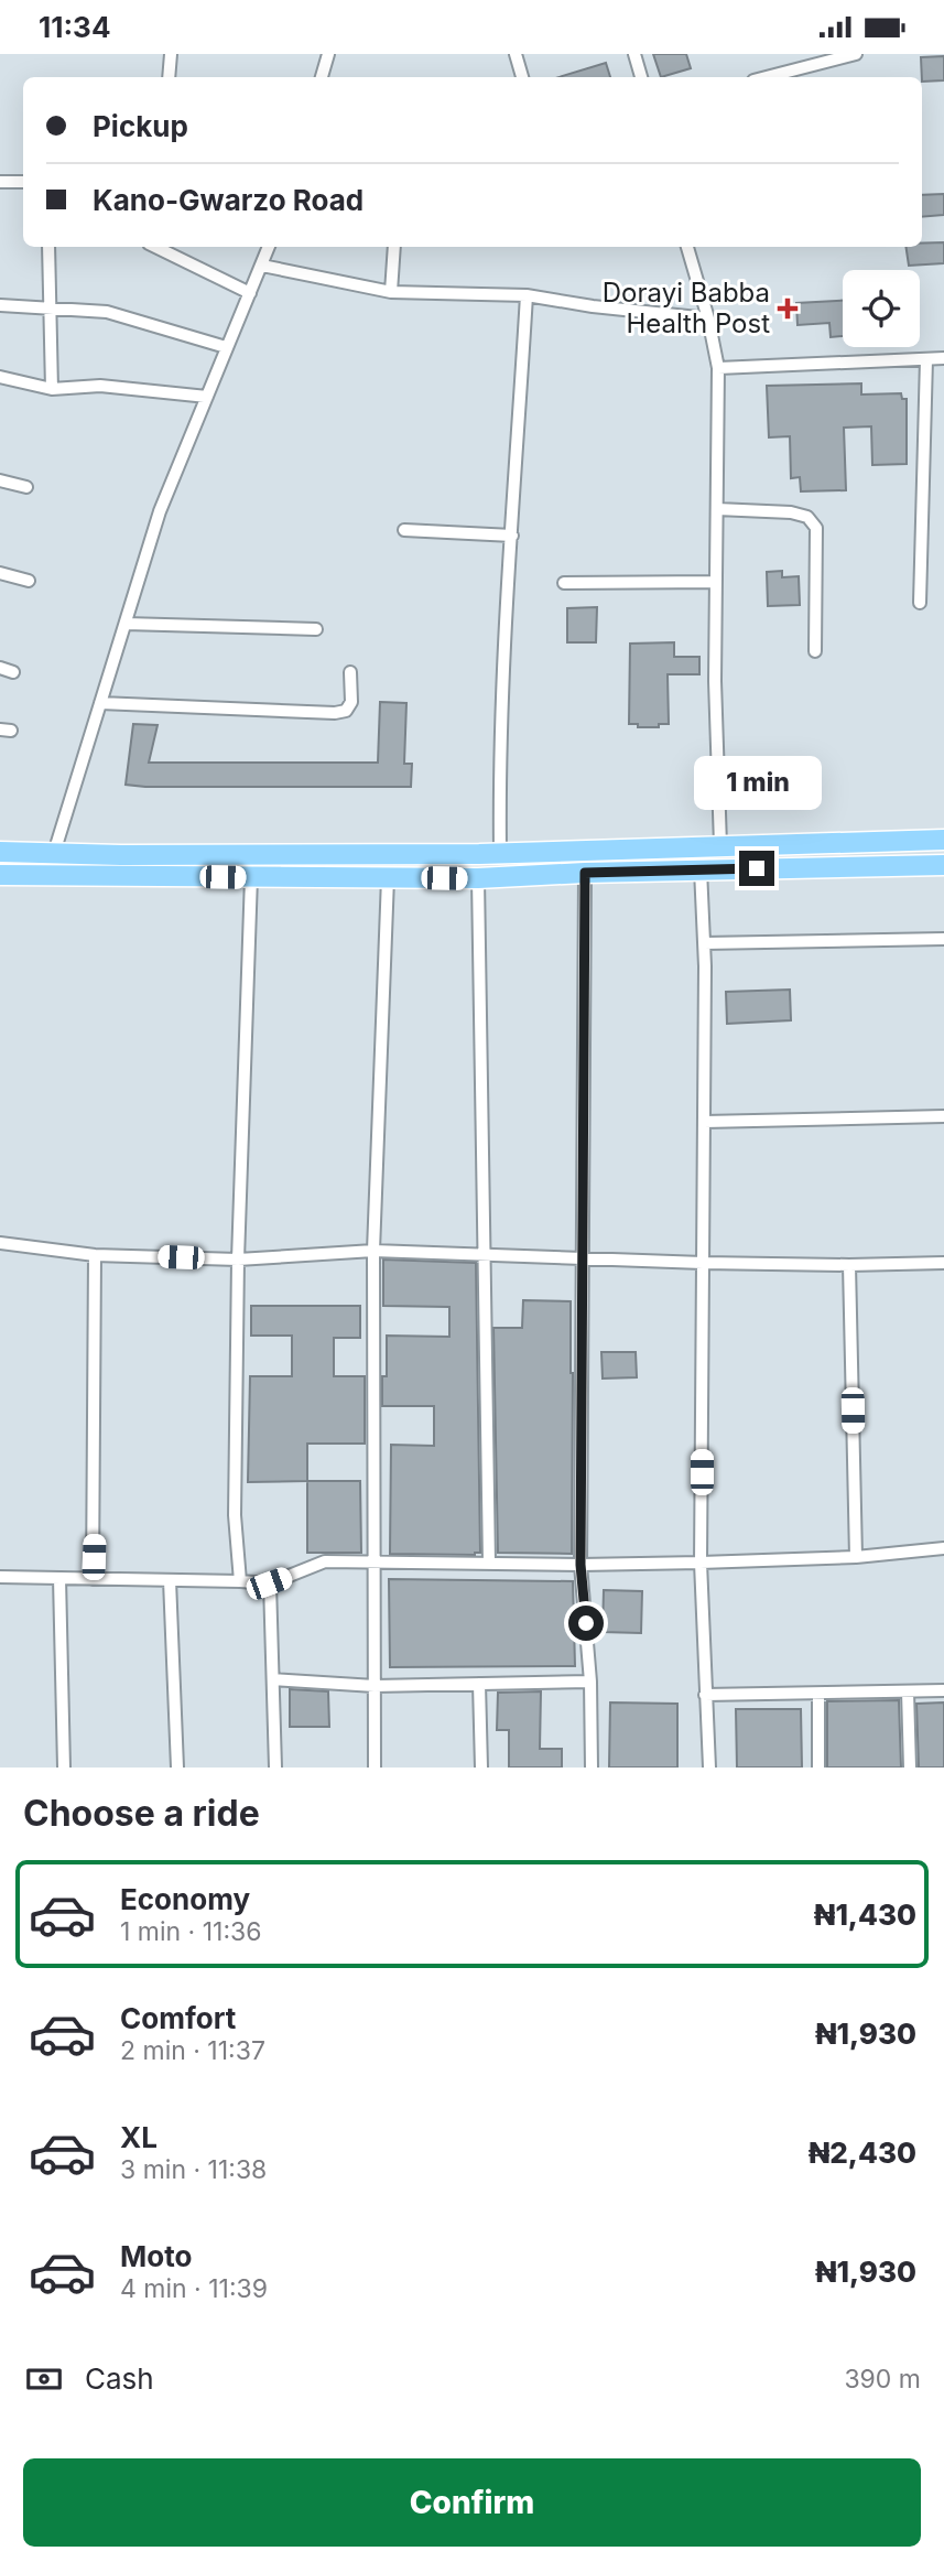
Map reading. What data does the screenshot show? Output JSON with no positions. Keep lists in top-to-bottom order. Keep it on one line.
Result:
{"places":{"health":["Dorayi Babba Health Post"]},"page":{"status":"11:34","banner":["Pickup","Kano-Gwarzo Road"],"bubble":"1 min","heading":"Choose a ride","list":[{"name":"Economy","note":"1 min · 11:36","value":"₦1,430"},{"name":"Comfort","note":"2 min · 11:37","value":"₦1,930"},{"name":"XL","note":"3 min · 11:38","value":"₦2,430"},{"name":"Moto","note":"4 min · 11:39","value":"₦1,930"}],"pay":["Cash","390 m"],"buttons":"Confirm"}}
